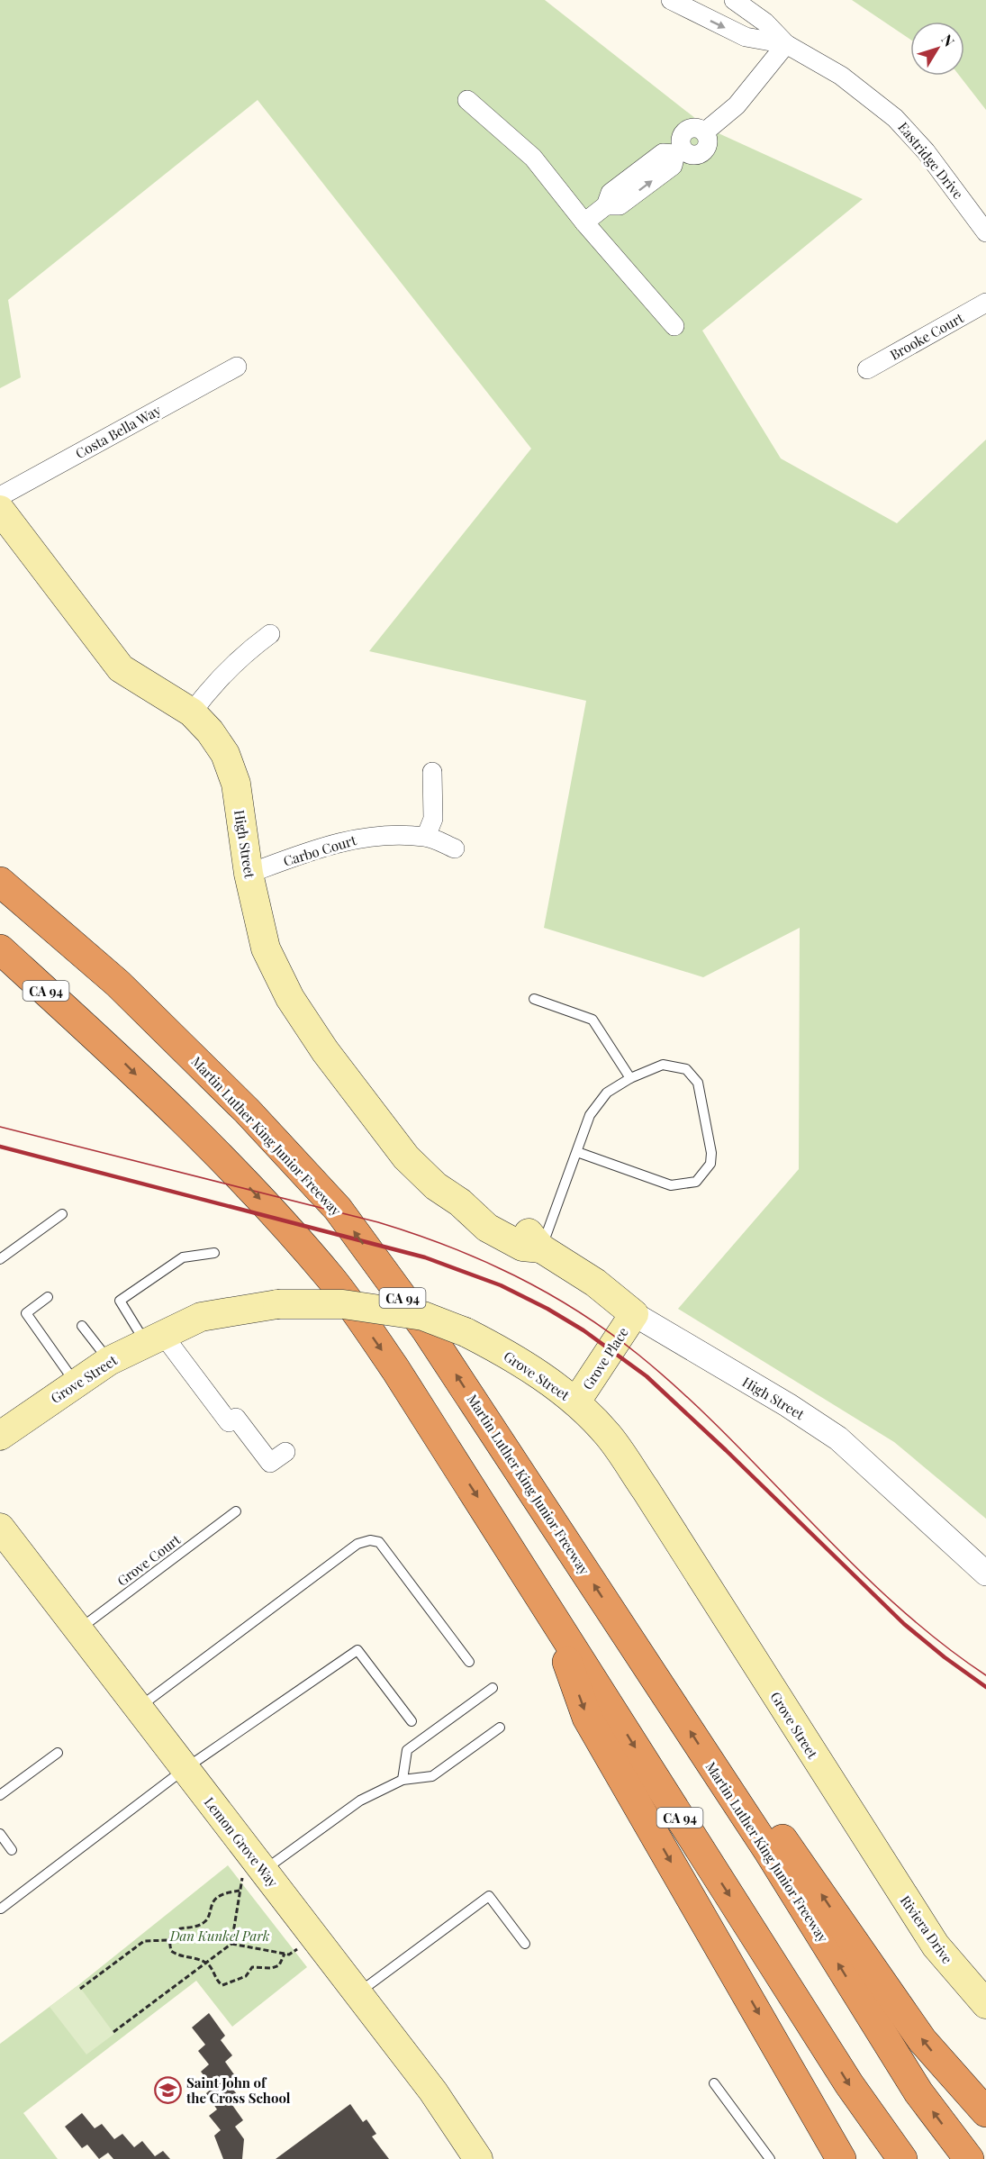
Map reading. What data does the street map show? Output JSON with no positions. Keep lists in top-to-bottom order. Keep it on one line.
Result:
{"streets":{"highway":["CA 94","Martin Luther King Junior Freeway"],"main road":["High Street","Grove Place","Grove Street","Lemon Grove Way","Riviera Drive"],"street":["Eastridge Drive","Brooke Court","Costa Bella Way","Carbo Court"],"lane":["Grove Court"]},"crossings":[["High Street","Carbo Court"],["High Street","Grove Place"],["Grove Place","Grove Street"],["Grove Street","Riviera Drive"],["Grove Court","Lemon Grove Way"]],"parks":["Dan Kunkel Park"],"places":{"school or university":["Saint John of the Cross School"]},"north":"top right"}
